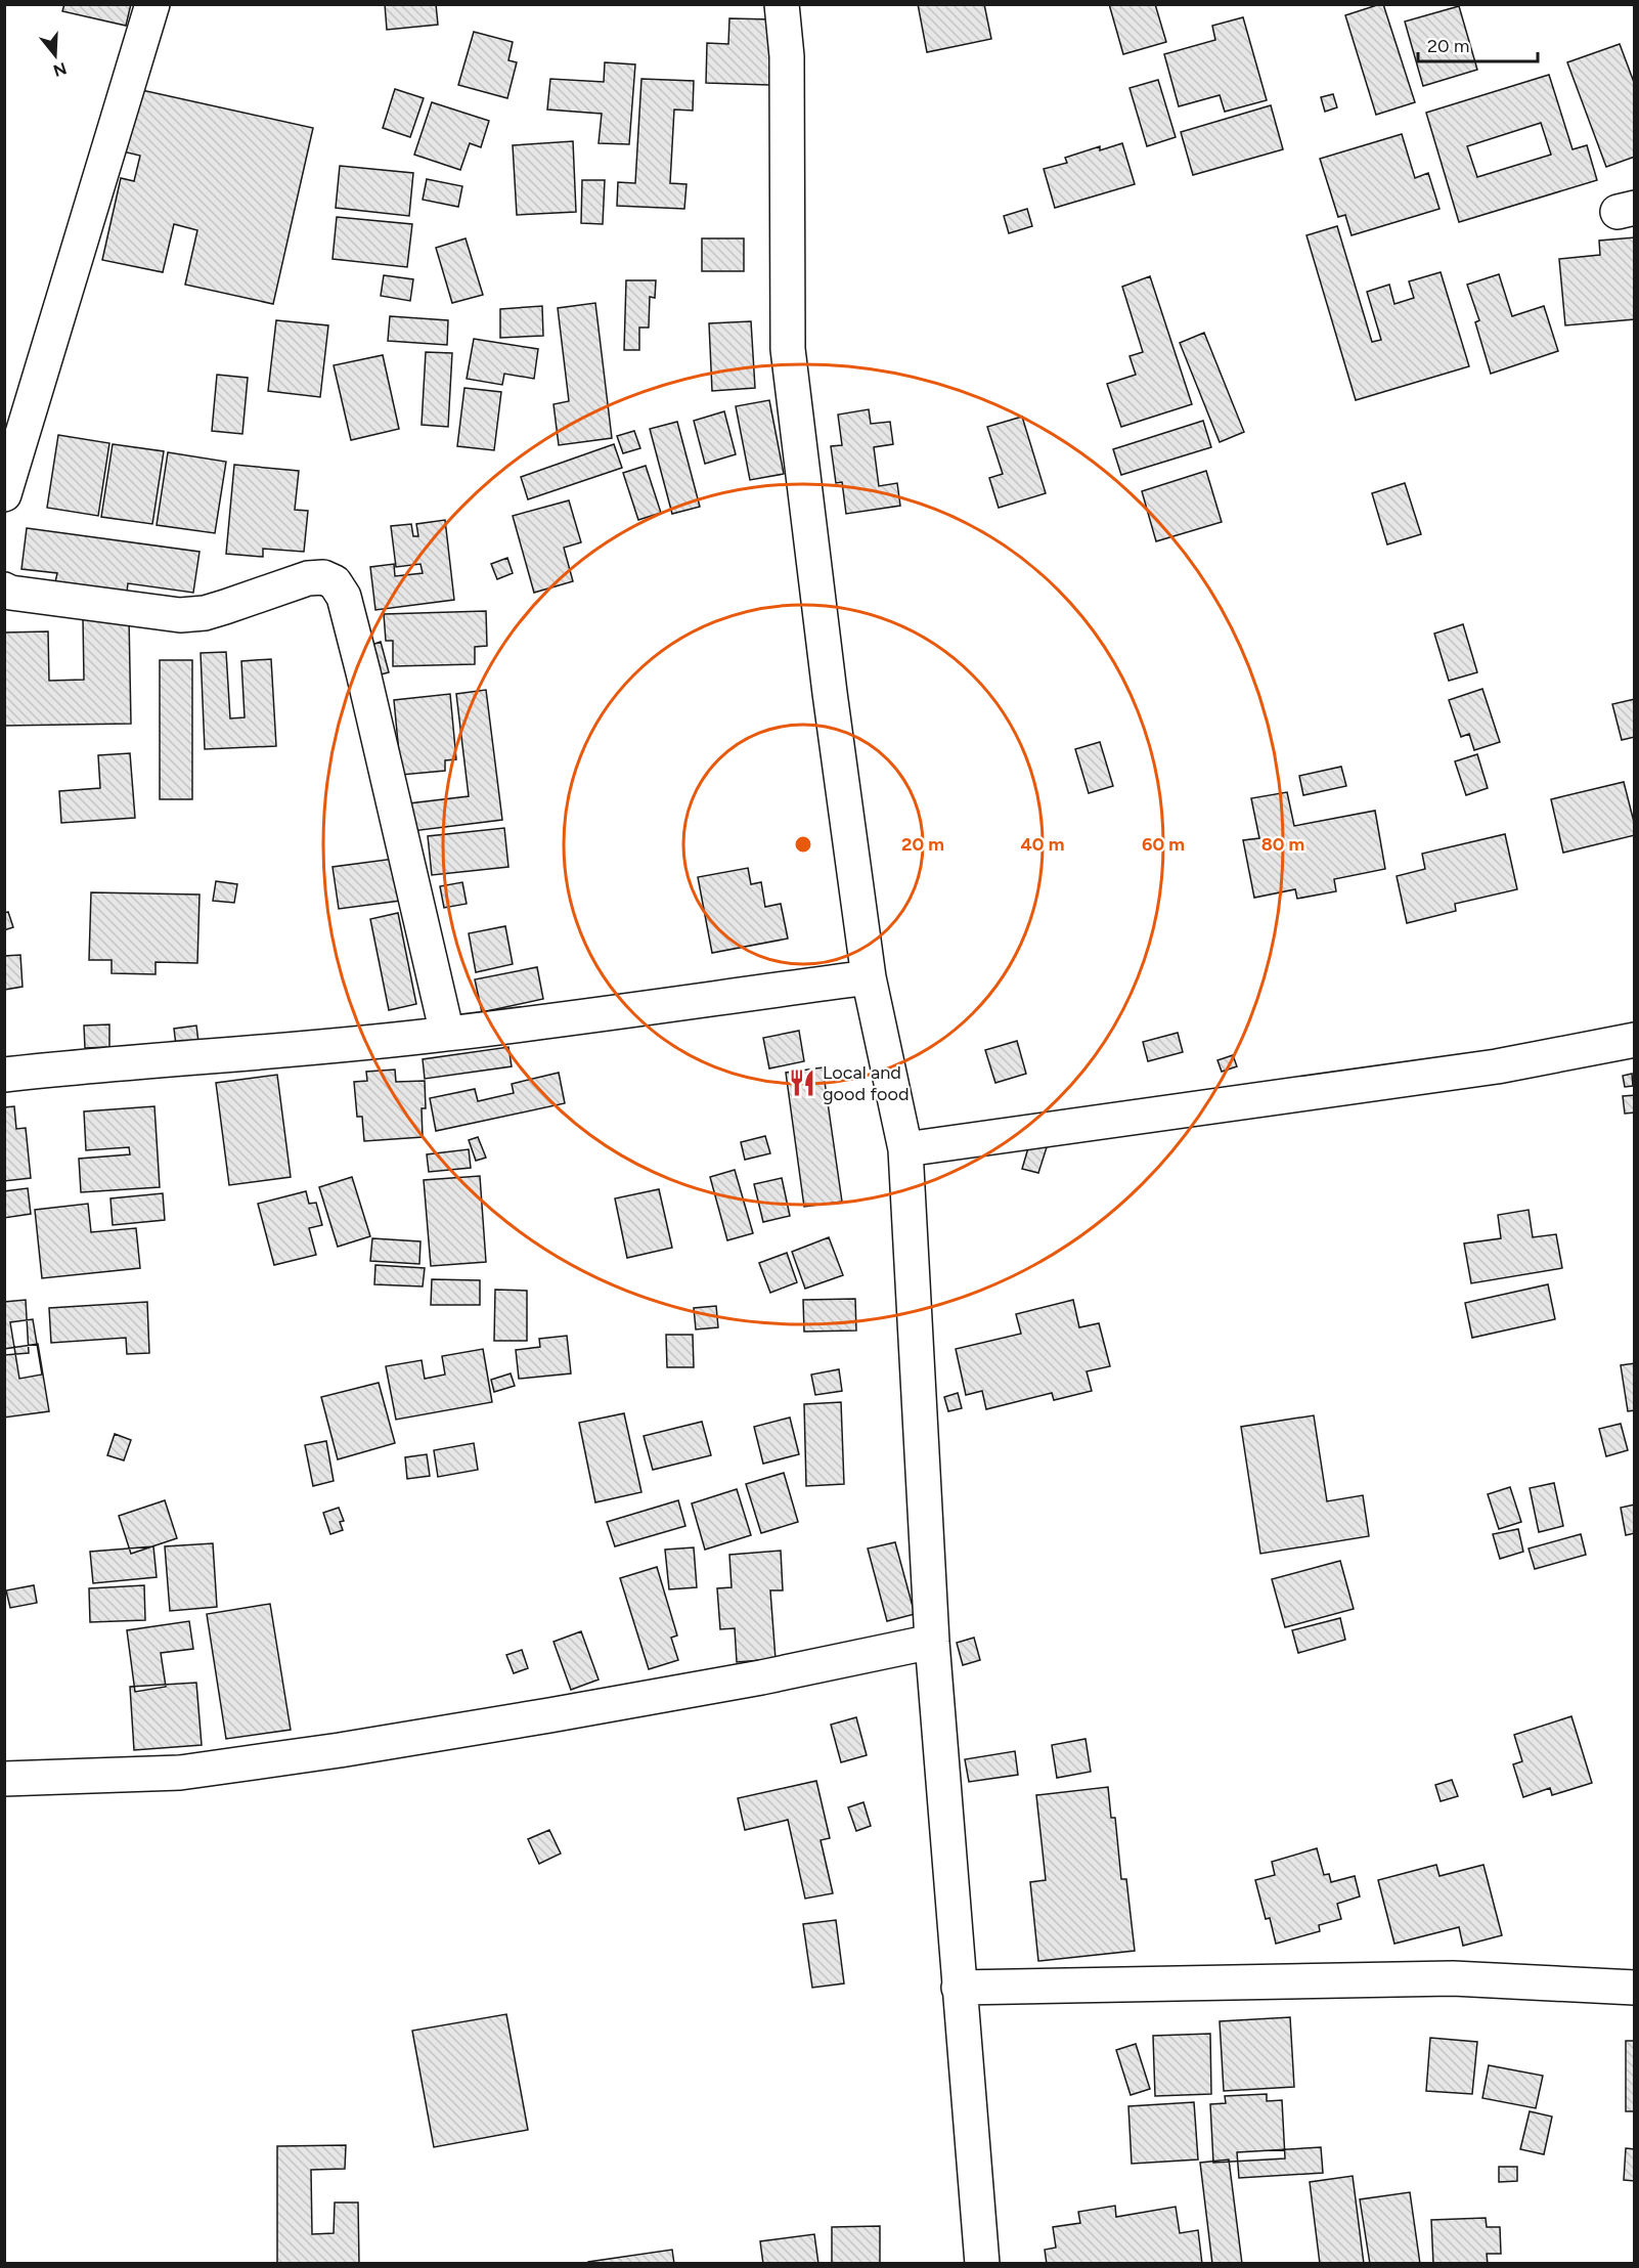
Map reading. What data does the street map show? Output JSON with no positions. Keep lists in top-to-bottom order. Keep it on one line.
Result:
{"places":{"restaurant":["Local and good food"]},"scale_bar":"20 m","north":"bottom","rings":["20 m","40 m","60 m","80 m"]}
